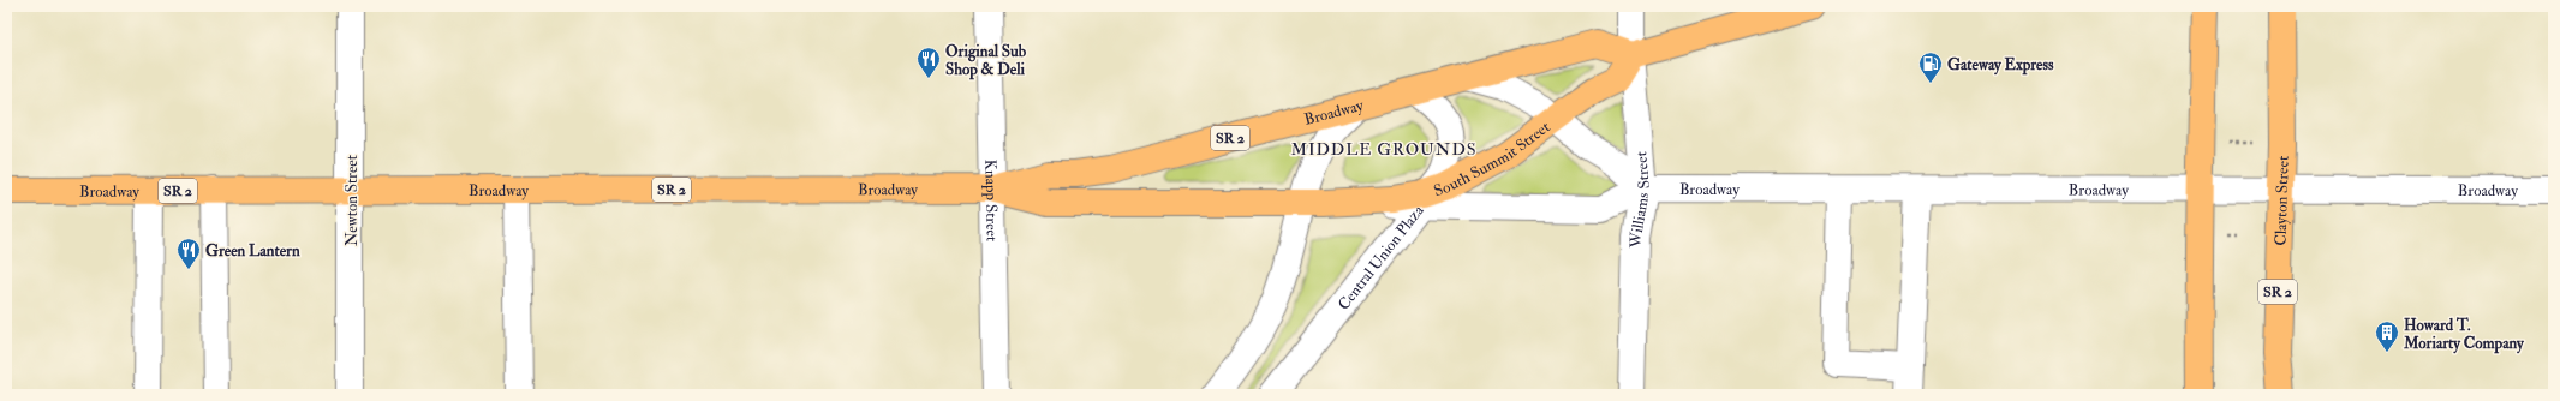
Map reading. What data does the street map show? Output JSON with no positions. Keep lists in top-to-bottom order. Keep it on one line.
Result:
{"streets":{"main road":["Broadway","SR 2","South Summit Street","Clayton Street"],"street":["Newton Street","Knapp Street","Williams Street","Central Union Plaza"]},"crossings":[["Broadway","SR 2"],["Broadway","South Summit Street"],["Broadway","Newton Street"],["Broadway","Knapp Street"],["Broadway","Williams Street"],["Broadway","Clayton Street"],["Broadway","Central Union Plaza"],["SR 2","South Summit Street"],["SR 2","Williams Street"],["South Summit Street","Williams Street"],["South Summit Street","Central Union Plaza"]],"districts":["MIDDLE GROUNDS"],"places":{"restaurant":["Original Sub Shop & Deli","Green Lantern"],"fuel station":["Gateway Express"],"building":["Howard T. Moriarty Company"]}}
